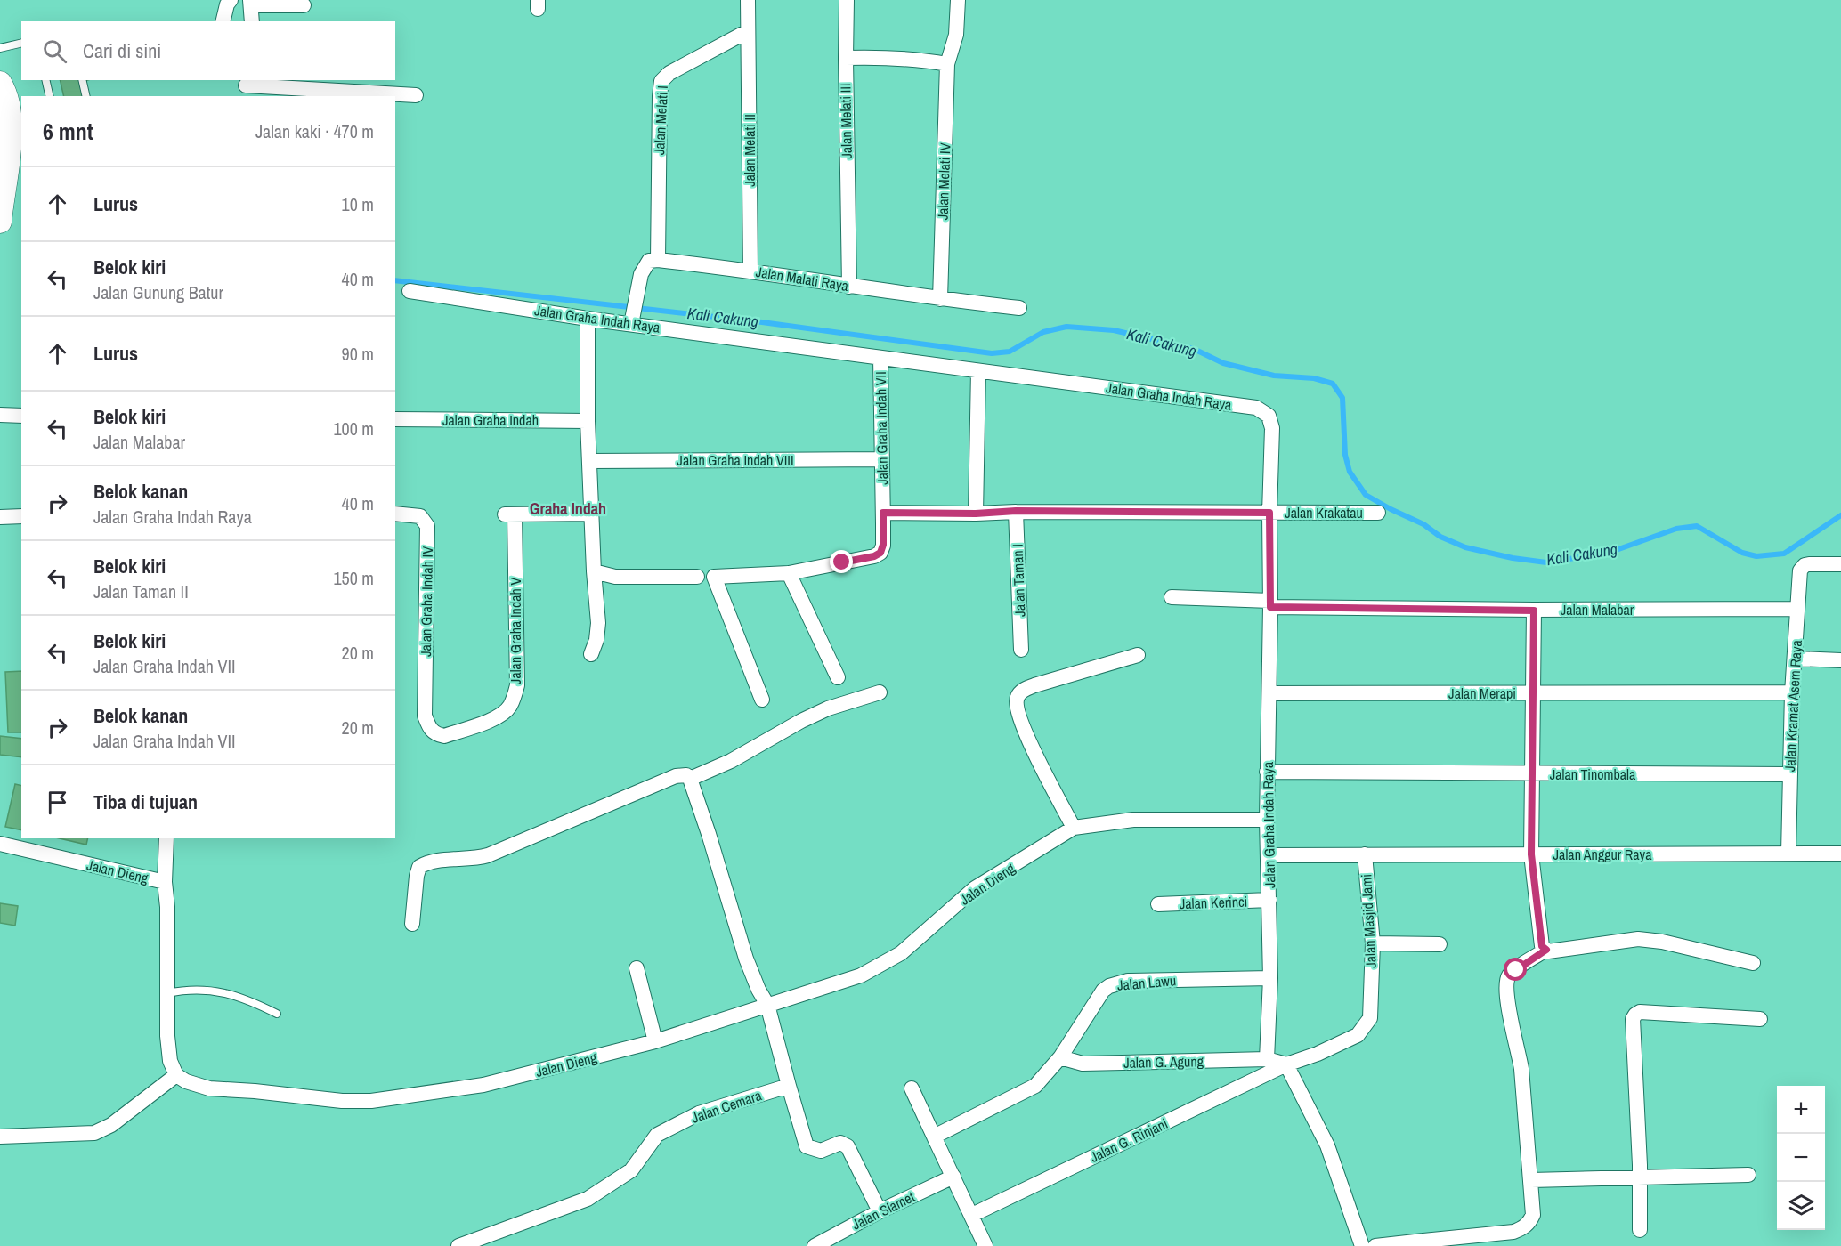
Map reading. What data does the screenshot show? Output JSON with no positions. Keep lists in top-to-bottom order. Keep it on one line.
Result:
{"streets":{"street":["Jalan Melati I","Jalan Melati III","Jalan Melati II","Jalan Melati IV","Jalan Malati Raya","Jalan Graha Indah Raya","Jalan Graha Indah","Jalan Graha Indah VII","Jalan Graha Indah VIII","Jalan Krakatau","Jalan Taman I","Jalan Graha Indah IV","Jalan Malabar","Jalan Graha Indah V","Jalan Merapi","Jalan Kramat Asem Raya","Jalan Tinombala","Jalan Anggur Raya","Jalan Dieng","Jalan Kerinci","Jalan Masjid Jami","Jalan Lawu","Jalan G. Agung","Jalan Cemara","Jalan G. Rinjani","Jalan Slamet"]},"crossings":[["Jalan Melati I","Jalan Melati II"],["Jalan Melati I","Jalan Malati Raya"],["Jalan Melati III","Jalan Malati Raya"],["Jalan Melati II","Jalan Malati Raya"],["Jalan Melati IV","Jalan Malati Raya"],["Jalan Graha Indah Raya","Jalan Graha Indah VII"],["Jalan Graha Indah Raya","Jalan Krakatau"],["Jalan Graha Indah Raya","Jalan Malabar"],["Jalan Graha Indah Raya","Jalan Merapi"],["Jalan Graha Indah Raya","Jalan Tinombala"],["Jalan Graha Indah Raya","Jalan Anggur Raya"],["Jalan Graha Indah Raya","Jalan Dieng"],["Jalan Graha Indah Raya","Jalan Kerinci"],["Jalan Graha Indah Raya","Jalan Lawu"],["Jalan Graha Indah Raya","Jalan G. Agung"],["Jalan Graha Indah VII","Jalan Graha Indah VIII"],["Jalan Graha Indah VII","Jalan Krakatau"],["Jalan Krakatau","Jalan Taman I"],["Jalan Graha Indah IV","Jalan Graha Indah V"],["Jalan Malabar","Jalan Kramat Asem Raya"],["Jalan Merapi","Jalan Kramat Asem Raya"],["Jalan Kramat Asem Raya","Jalan Tinombala"],["Jalan Kramat Asem Raya","Jalan Anggur Raya"],["Jalan Anggur Raya","Jalan Masjid Jami"],["Jalan Masjid Jami","Jalan G. Rinjani"],["Jalan Lawu","Jalan G. Agung"]],"districts":["Graha Indah"],"water":["Kali Cakung"],"page":{"search":"Cari di sini","heading":["6 mnt","Jalan kaki · 470 m"],"list":[["Lurus","10 m"],["Belok kiri","Jalan Gunung Batur","40 m"],["Lurus","90 m"],["Belok kiri","Jalan Malabar","100 m"],["Belok kanan","Jalan Graha Indah Raya","40 m"],["Belok kiri","Jalan Taman II","150 m"],["Belok kiri","Jalan Graha Indah VII","20 m"],["Belok kanan","Jalan Graha Indah VII","20 m"],"Tiba di tujuan"],"map_buttons":["+","−"]}}
